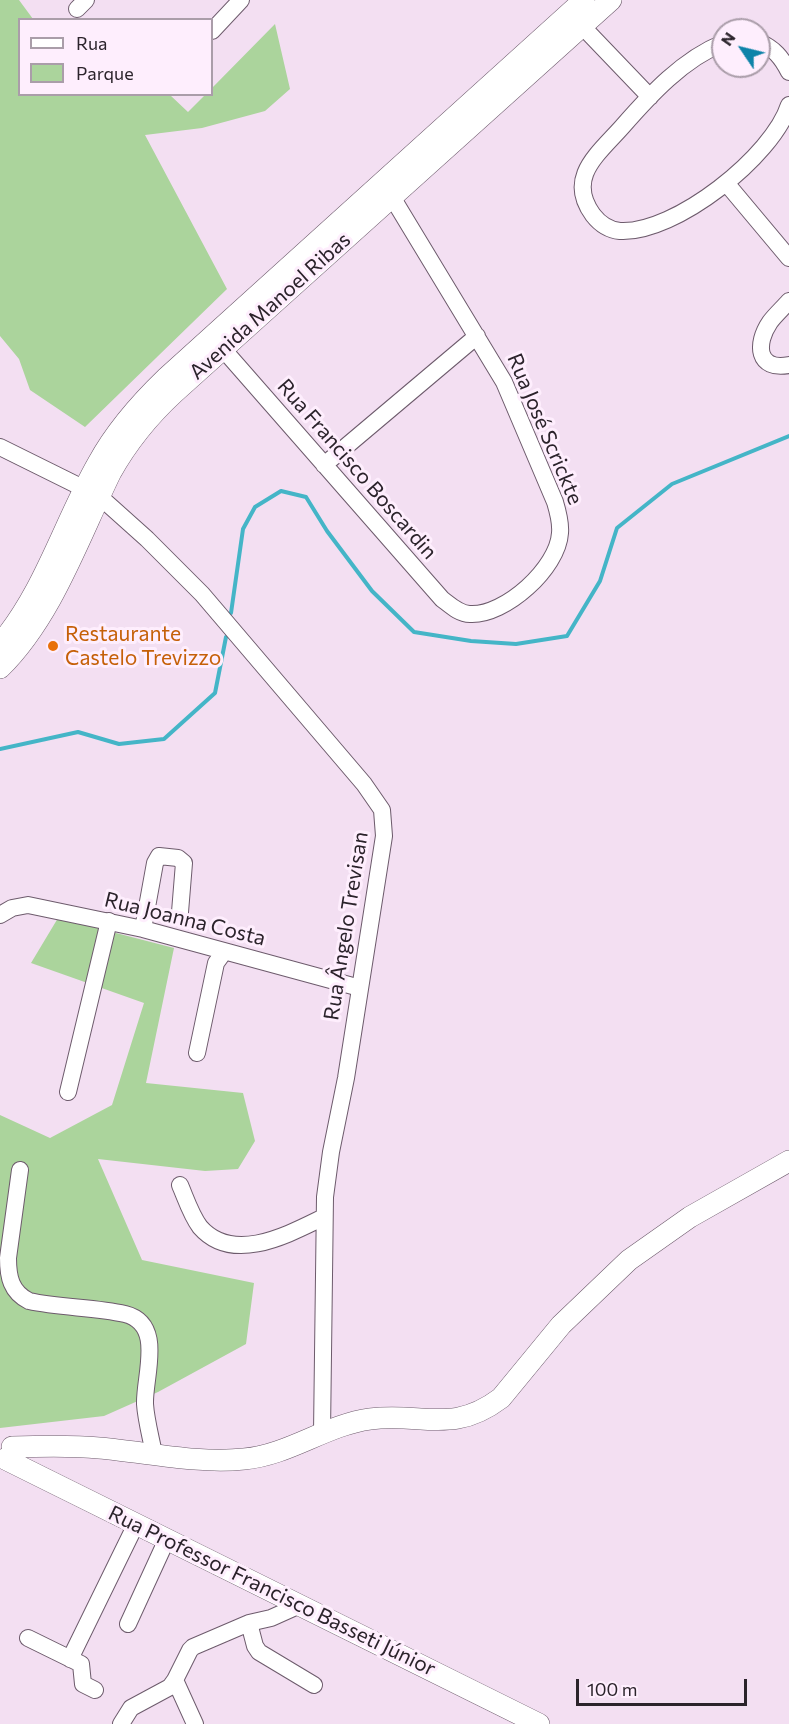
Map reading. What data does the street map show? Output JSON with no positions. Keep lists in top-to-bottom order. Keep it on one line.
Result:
{"streets":{"main road":["Avenida Manoel Ribas","Rua Professor Francisco Basseti Júnior"],"street":["Rua José Scrickte","Rua Francisco Boscardin","Rua Joanna Costa","Rua Ângelo Trevisan"]},"crossings":[["Avenida Manoel Ribas","Rua José Scrickte"],["Avenida Manoel Ribas","Rua Francisco Boscardin"],["Avenida Manoel Ribas","Rua Ângelo Trevisan"],["Rua José Scrickte","Rua Francisco Boscardin"],["Rua Joanna Costa","Rua Ângelo Trevisan"]],"places":["Restaurante Castelo Trevizzo"],"legend":["Rua","Parque"],"scale_bar":"100 m","north":"top left"}
